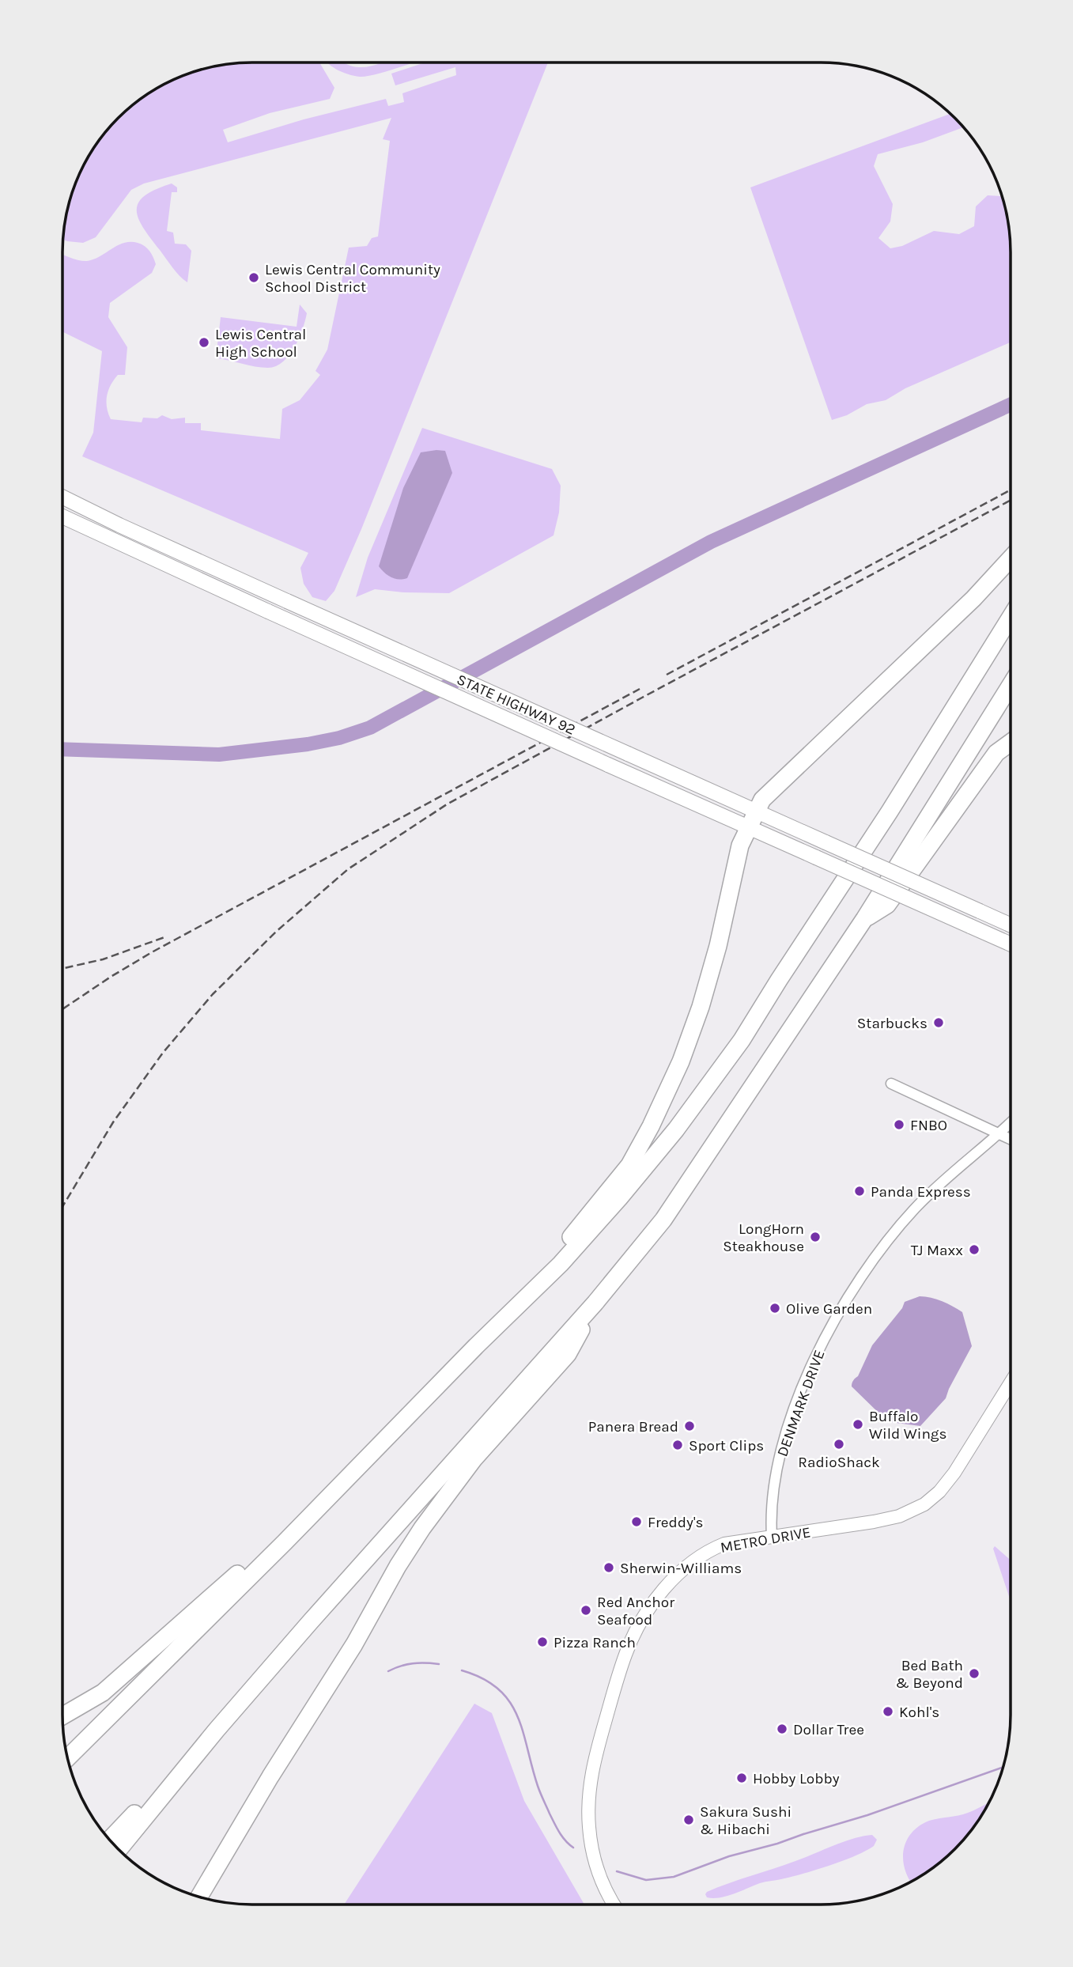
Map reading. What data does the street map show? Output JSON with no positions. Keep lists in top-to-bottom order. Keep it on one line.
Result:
{"streets":{"main road":["STATE HIGHWAY 92"],"street":["DENMARK DRIVE","METRO DRIVE"]},"crossings":[["DENMARK DRIVE","METRO DRIVE"]],"places":["Lewis Central Community School District","Lewis Central High School","Starbucks","FNBO","Panda Express","LongHorn Steakhouse","TJ Maxx","Olive Garden","Buffalo Wild Wings","Panera Bread","RadioShack","Sport Clips","Freddy's","Sherwin-Williams","Red Anchor Seafood","Pizza Ranch","Bed Bath & Beyond","Kohl's","Dollar Tree","Hobby Lobby","Sakura Sushi & Hibachi"]}
